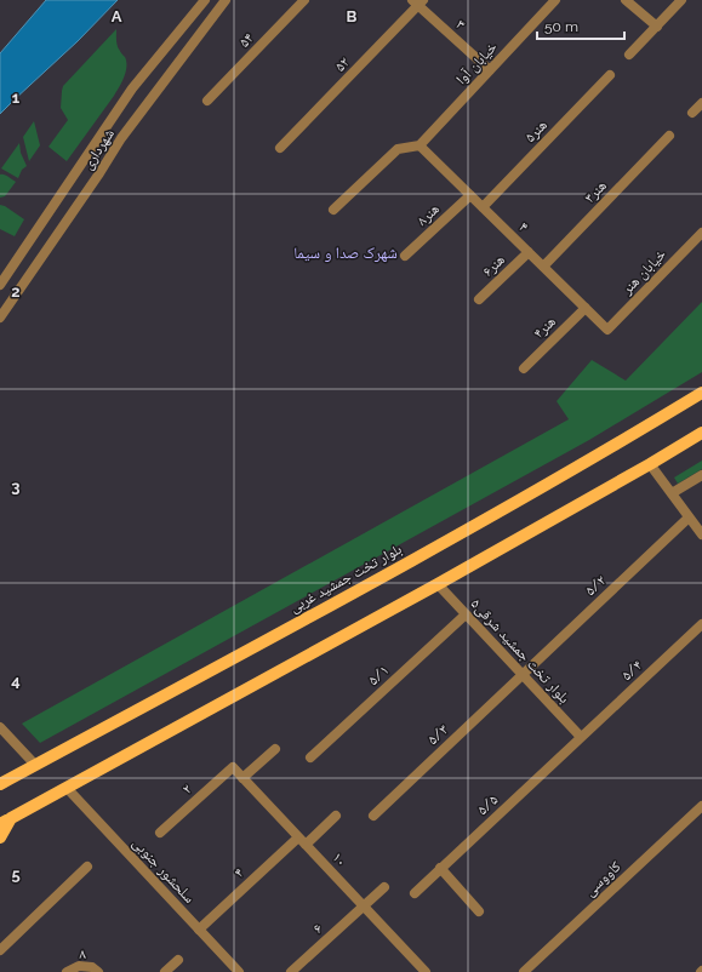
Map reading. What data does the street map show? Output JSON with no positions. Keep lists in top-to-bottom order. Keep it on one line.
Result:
{"streets":{"main road":["بلوار تخت جمشید غربی"],"street":["۳","۵۴","خیابان آوا","۵۲","هنر۵","شهرداری","هنر۳","هنر۸","۴","هنر۶","خیابان هنر","هنر۴","۵/۲","بلوار تخت جمشید شرقی۵","۵/۴","۵/۱","۵/۳","۲","۵/۵","۱۰","سلحشور جنوبی","کاووسی","۶","۸"]},"crossings":[["۳","خیابان آوا"],["۳","۵۲"],["خیابان آوا","۴"],["هنر۵","۴"],["هنر۳","۴"],["هنر۸","۴"],["۴","هنر۶"],["۴","خیابان هنر"],["۴","هنر۴"],["۴","۱۰"],["۴","سلحشور جنوبی"],["۵/۲","بلوار تخت جمشید شرقی۵"],["۵/۲","۵/۳"],["بلوار تخت جمشید شرقی۵","۵/۴"],["بلوار تخت جمشید شرقی۵","۵/۱"],["بلوار تخت جمشید شرقی۵","۵/۳"],["بلوار تخت جمشید شرقی۵","۵/۵"],["۵/۴","۵/۵"],["۲","۱۰"],["۱۰","۶"]],"districts":["شهرک صدا و سیما"],"scale_bar":"50 m","grid":{"columns":["A","B"],"rows":["1","2","3","4","5"]}}
